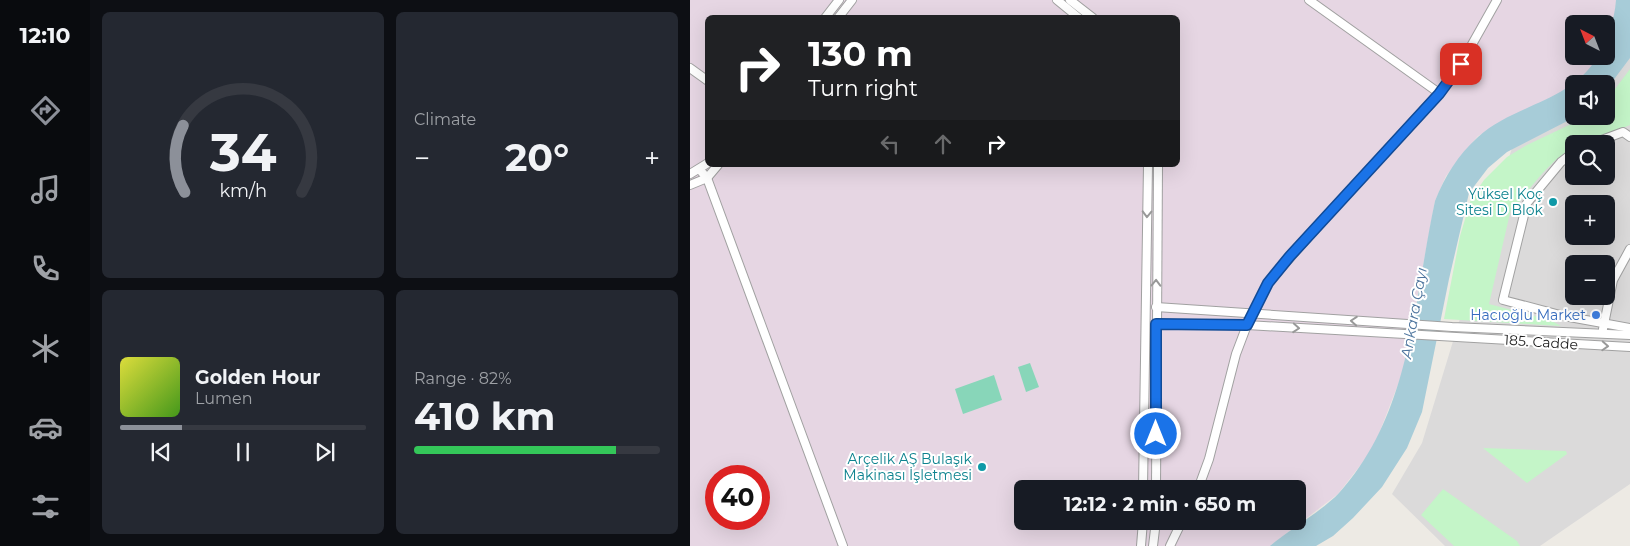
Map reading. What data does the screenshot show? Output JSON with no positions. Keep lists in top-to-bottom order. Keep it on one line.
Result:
{"streets":{"street":["185. Cadde"]},"water":["Ankara Çayı"],"places":["Yüksel Koç Sitesi D Blok","Hacıoğlu Market","Arçelik AŞ Bulaşık Makinası İşletmesi"],"north":"top left","page":{"tabs":"12:10","tile":["Climate",["Range · 82%","410 km"]],"map_buttons":["+","−"],"turn":["130 m","Turn right"],"heat":["−","20°","+"],"song":["Golden Hour","Lumen"],"limit":"40","trip":"12:12 · 2 min · 650 m","gauge":["34","km/h"]}}
